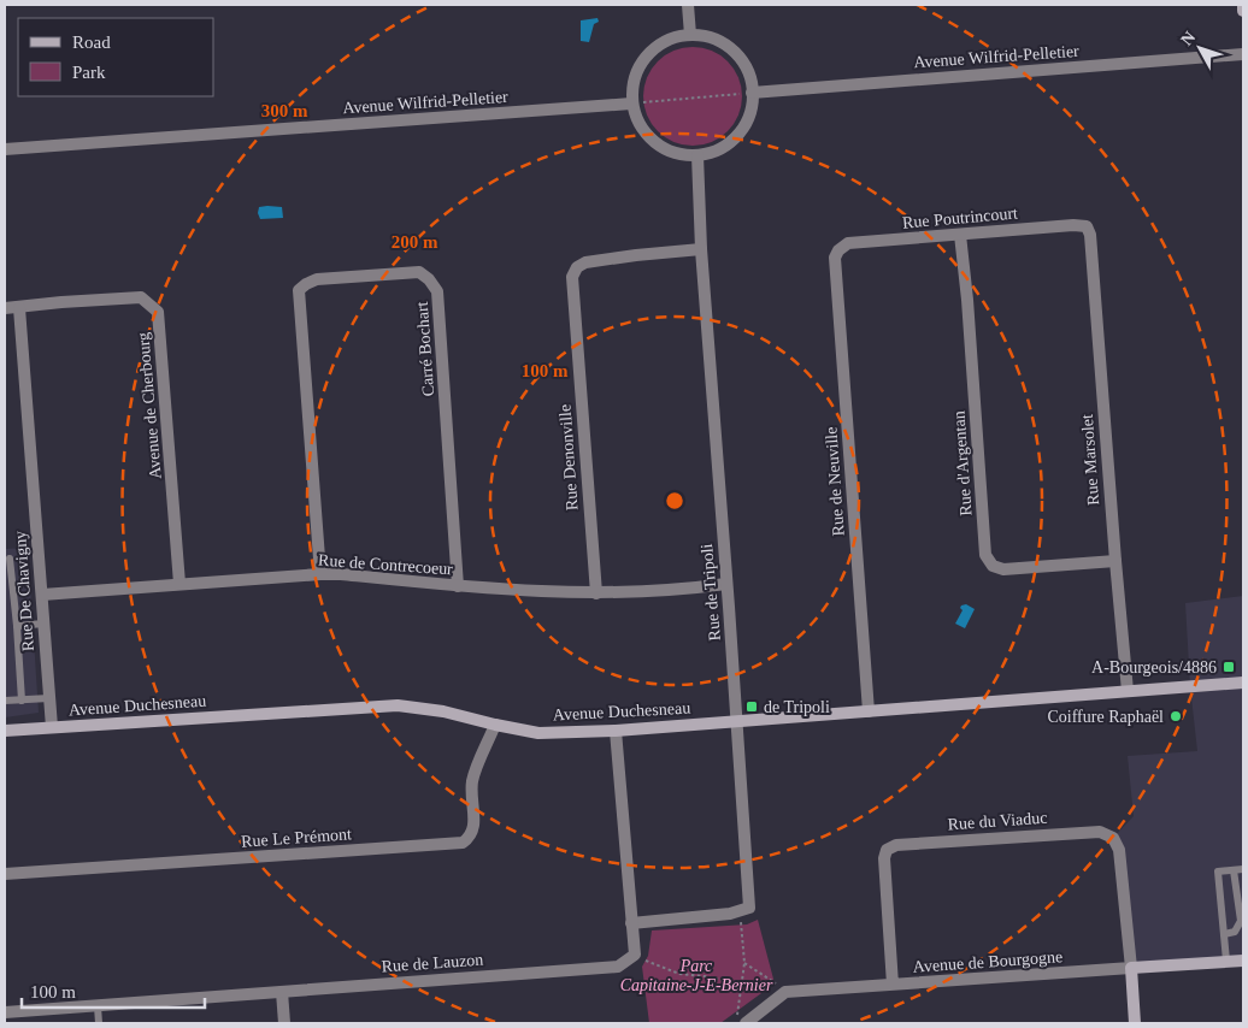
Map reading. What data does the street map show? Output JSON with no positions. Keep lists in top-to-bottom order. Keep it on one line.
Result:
{"streets":{"street":["Avenue Wilfrid-Pelletier","Rue Poutrincourt","Carré Bochart","Avenue de Cherbourg","Rue Denonville","Rue Marsolet","Rue d'Argentan","Rue de Neuville","Rue de Contrecoeur","Rue De Chavigny","Rue de Tripoli","Avenue Duchesneau","Rue du Viaduc","Rue Le Prémont","Avenue de Bourgogne","Rue de Lauzon"]},"crossings":[["Rue Poutrincourt","Rue Marsolet"],["Rue Poutrincourt","Rue d'Argentan"],["Rue Poutrincourt","Rue de Neuville"],["Carré Bochart","Rue de Contrecoeur"],["Avenue de Cherbourg","Rue de Contrecoeur"],["Avenue de Cherbourg","Rue De Chavigny"],["Rue Denonville","Rue de Contrecoeur"],["Rue Denonville","Rue de Tripoli"],["Rue Marsolet","Rue d'Argentan"],["Rue Marsolet","Avenue Duchesneau"],["Rue de Neuville","Avenue Duchesneau"],["Rue de Contrecoeur","Rue De Chavigny"],["Rue de Contrecoeur","Rue de Tripoli"],["Rue De Chavigny","Avenue Duchesneau"],["Rue de Tripoli","Avenue Duchesneau"],["Avenue Duchesneau","Rue Le Prémont"],["Rue du Viaduc","Avenue de Bourgogne"]],"parks":["Parc Capitaine-J-E-Bernier"],"places":{"transit":["A-Bourgeois/4886","de Tripoli"],"other":["Coiffure Raphaël"]},"legend":["Road","Park"],"scale_bar":"100 m","north":"top left","rings":["300 m","200 m","100 m"]}
